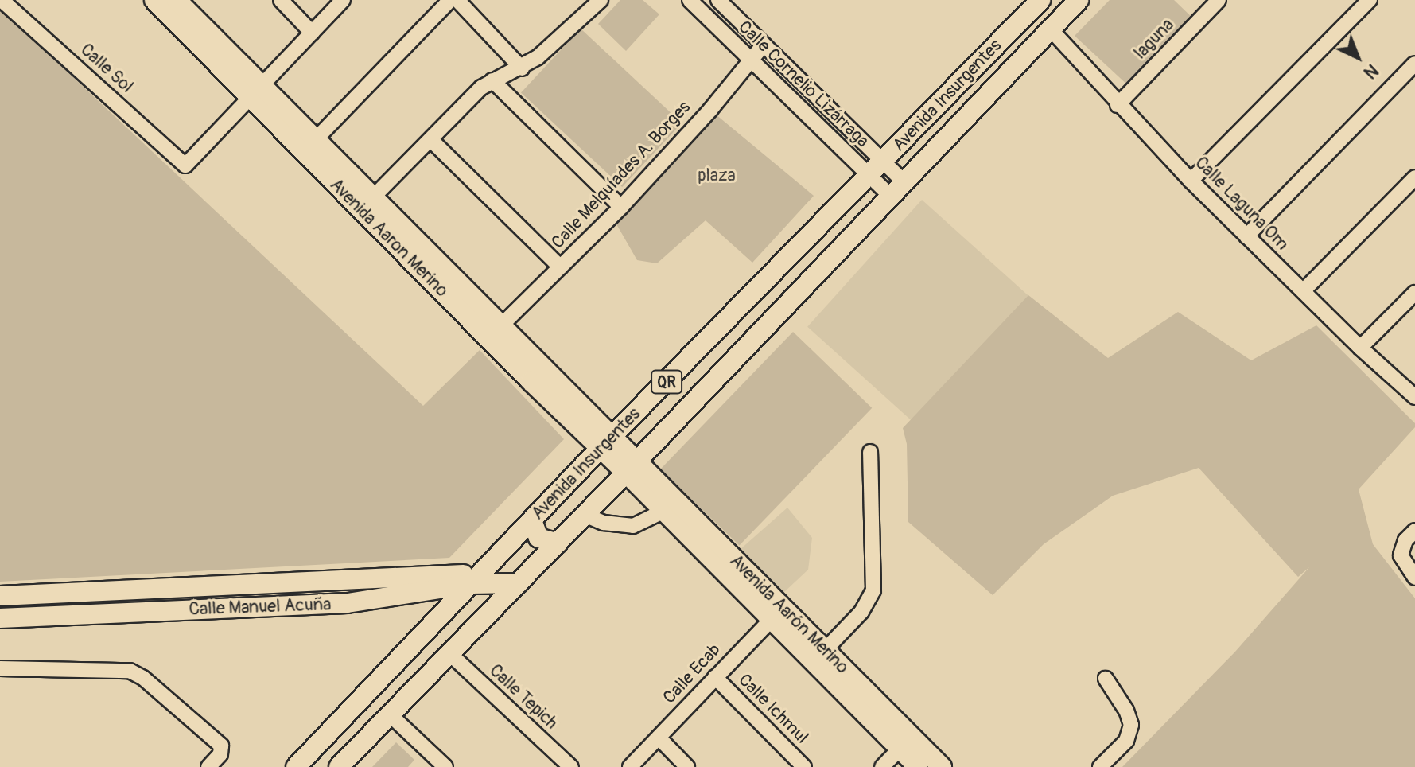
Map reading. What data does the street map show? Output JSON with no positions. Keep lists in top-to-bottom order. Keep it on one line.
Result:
{"streets":{"main road":["Avenida Insurgentes","Avenida Aaron Merino","QR","Calle Manuel Acuña","Avenida Aarón Merino"],"street":["laguna","Calle Sol","Calle Cornelio Lizárraga","Calle Melquíades A. Borges","Calle Laguna Om","Calle Ecab","Calle Tepich","Calle Ichmul"]},"crossings":[["laguna","Calle Laguna Om"],["Calle Sol","Avenida Aaron Merino"],["Calle Cornelio Lizárraga","Avenida Insurgentes"],["Calle Cornelio Lizárraga","Calle Melquíades A. Borges"],["Avenida Insurgentes","Calle Laguna Om"],["Avenida Insurgentes","Avenida Aaron Merino"],["Avenida Insurgentes","Calle Manuel Acuña"],["Avenida Insurgentes","Avenida Aarón Merino"],["Avenida Insurgentes","Calle Tepich"],["Calle Melquíades A. Borges","Avenida Aaron Merino"],["Avenida Aaron Merino","Avenida Aarón Merino"],["Avenida Aarón Merino","Calle Ecab"],["Calle Ecab","Calle Ichmul"]],"parks":["plaza"],"north":"bottom right"}
